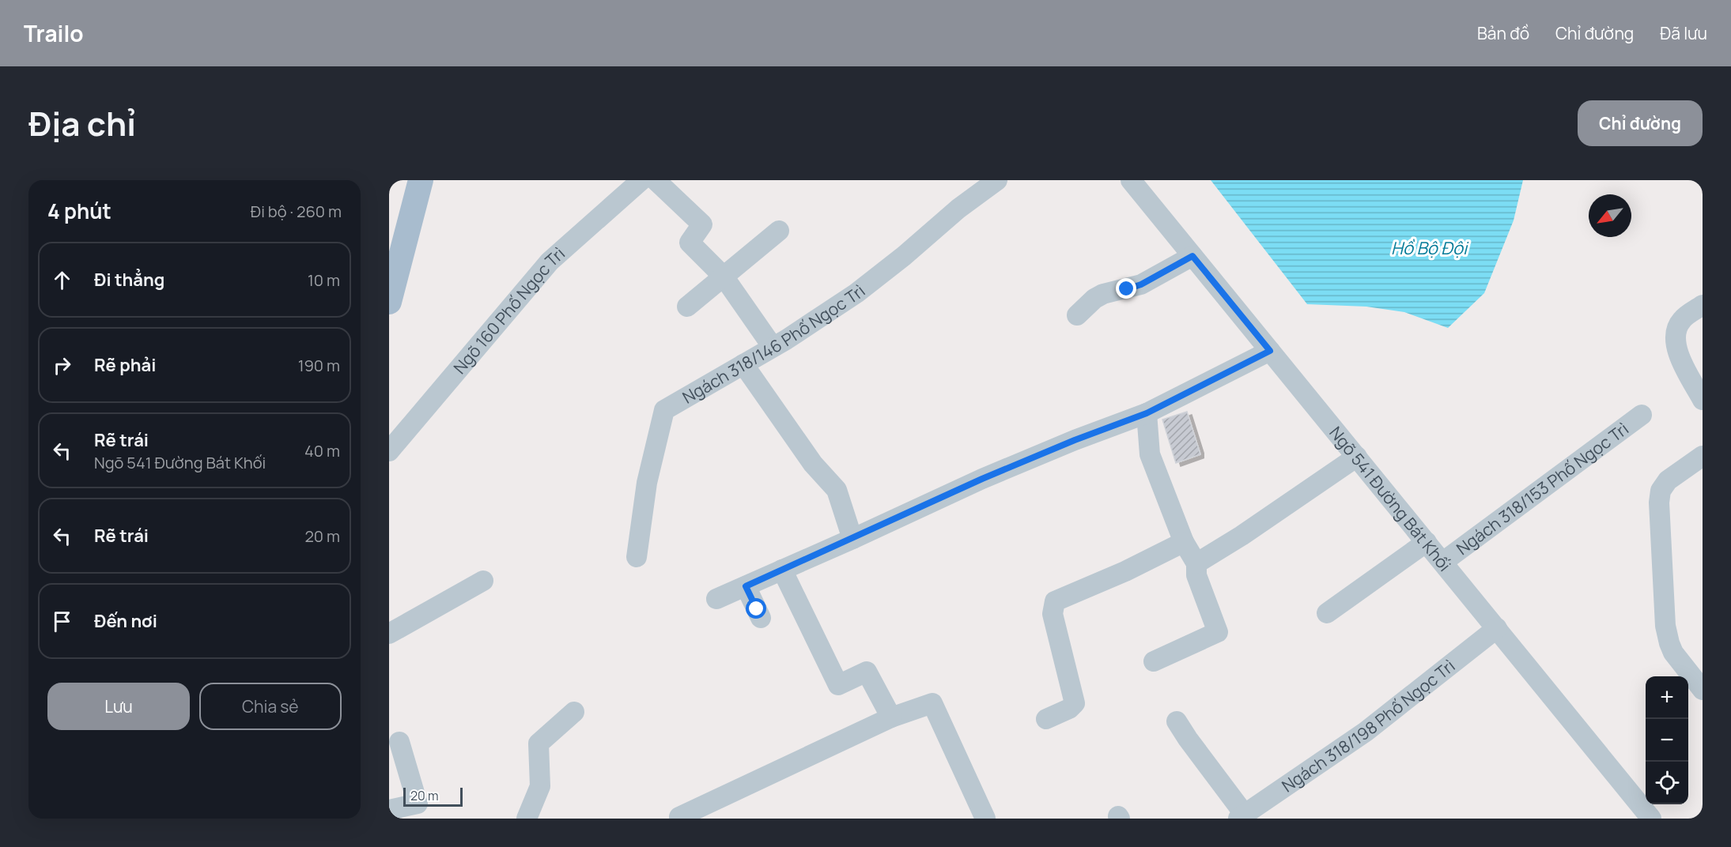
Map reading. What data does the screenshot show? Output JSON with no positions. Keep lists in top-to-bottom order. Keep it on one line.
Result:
{"streets":{"street":["Ngõ 160 Phố Ngọc Trì","Ngách 318/146 Phố Ngọc Trì","Ngách 318/153 Phố Ngọc Trì","Ngõ 541 Đường Bát Khối","Ngách 318/198 Phố Ngọc Trì"]},"crossings":[["Ngách 318/153 Phố Ngọc Trì","Ngõ 541 Đường Bát Khối"],["Ngõ 541 Đường Bát Khối","Ngách 318/198 Phố Ngọc Trì"]],"water":["Hồ Bộ Đội"],"scale_bar":"20 m","north":"bottom left","page":{"header":"Trailo","nav":["Bản đồ","Chỉ đường","Đã lưu"],"title":"Địa chỉ","buttons":["Chỉ đường",["Lưu","Chia sẻ"]],"heading":["4 phút","Đi bộ · 260 m"],"list":[["Đi thẳng","10 m"],["Rẽ phải","190 m"],["Rẽ trái","Ngõ 541 Đường Bát Khối","40 m"],["Rẽ trái","20 m"],"Đến nơi"],"map_buttons":["+","−"],"scale":"20 m"}}
